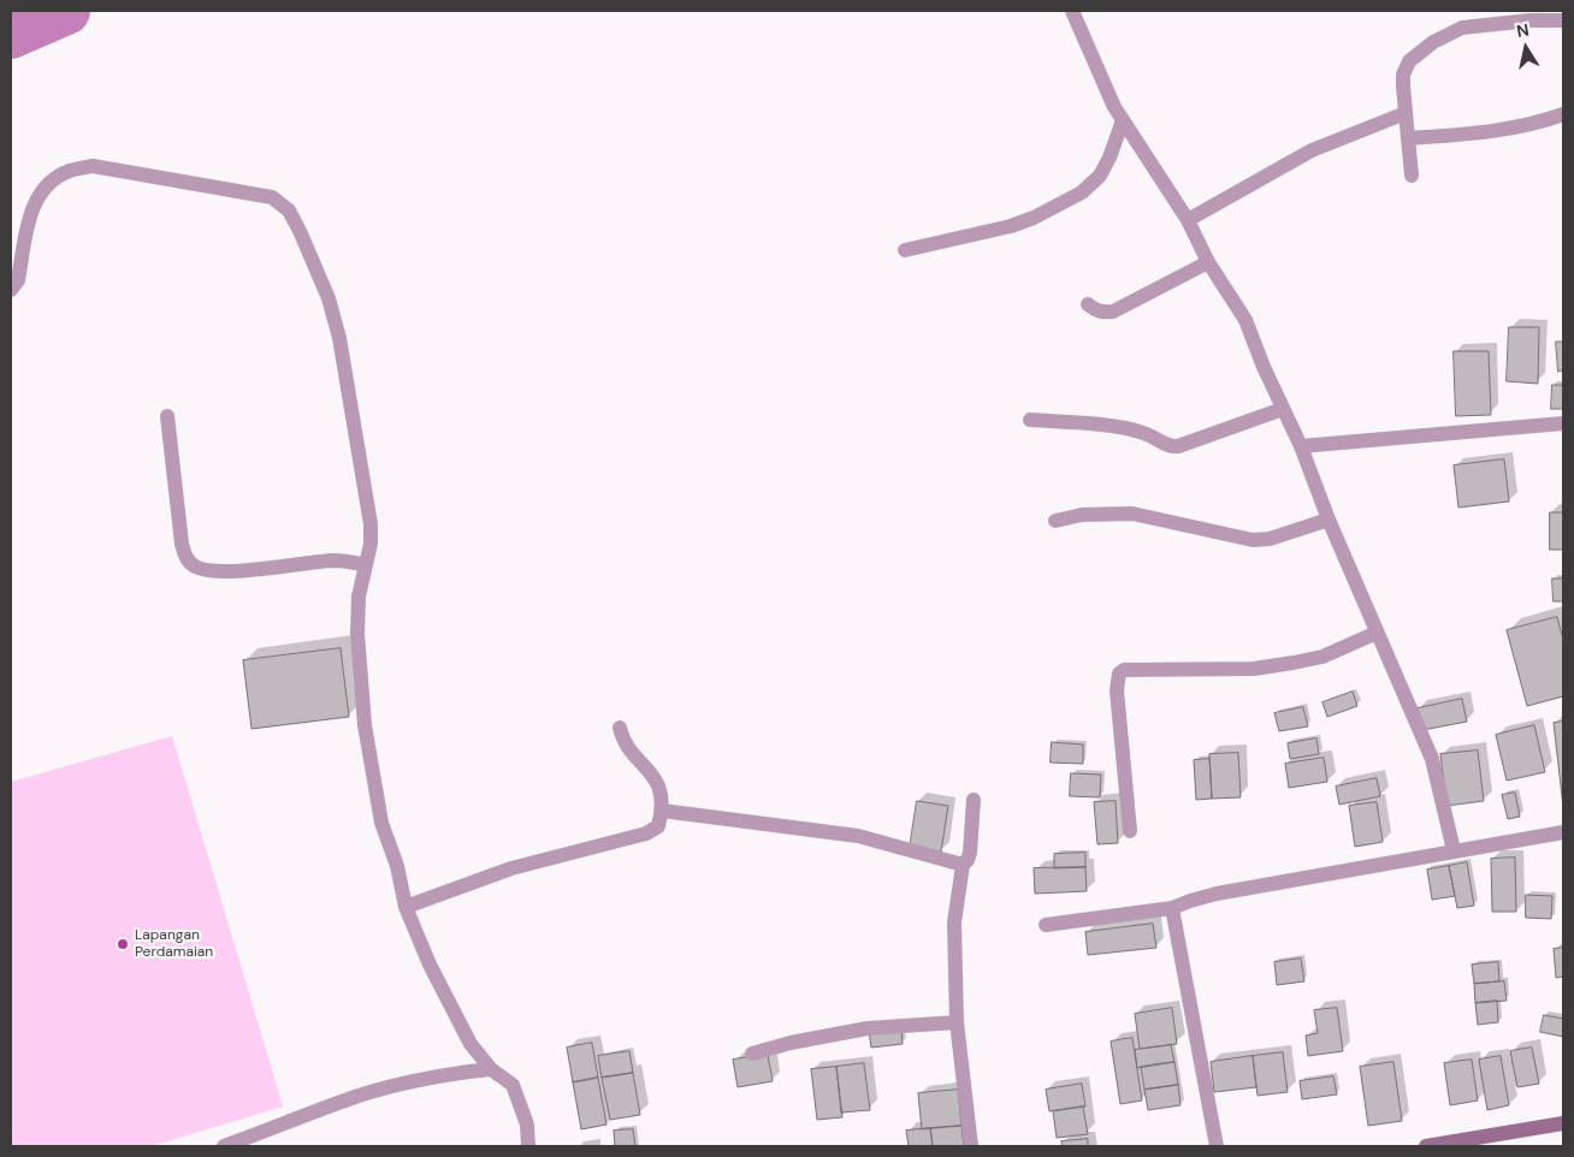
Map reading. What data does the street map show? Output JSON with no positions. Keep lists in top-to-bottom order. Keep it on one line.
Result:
{"places":["Lapangan Perdamaian"],"north":"top"}
